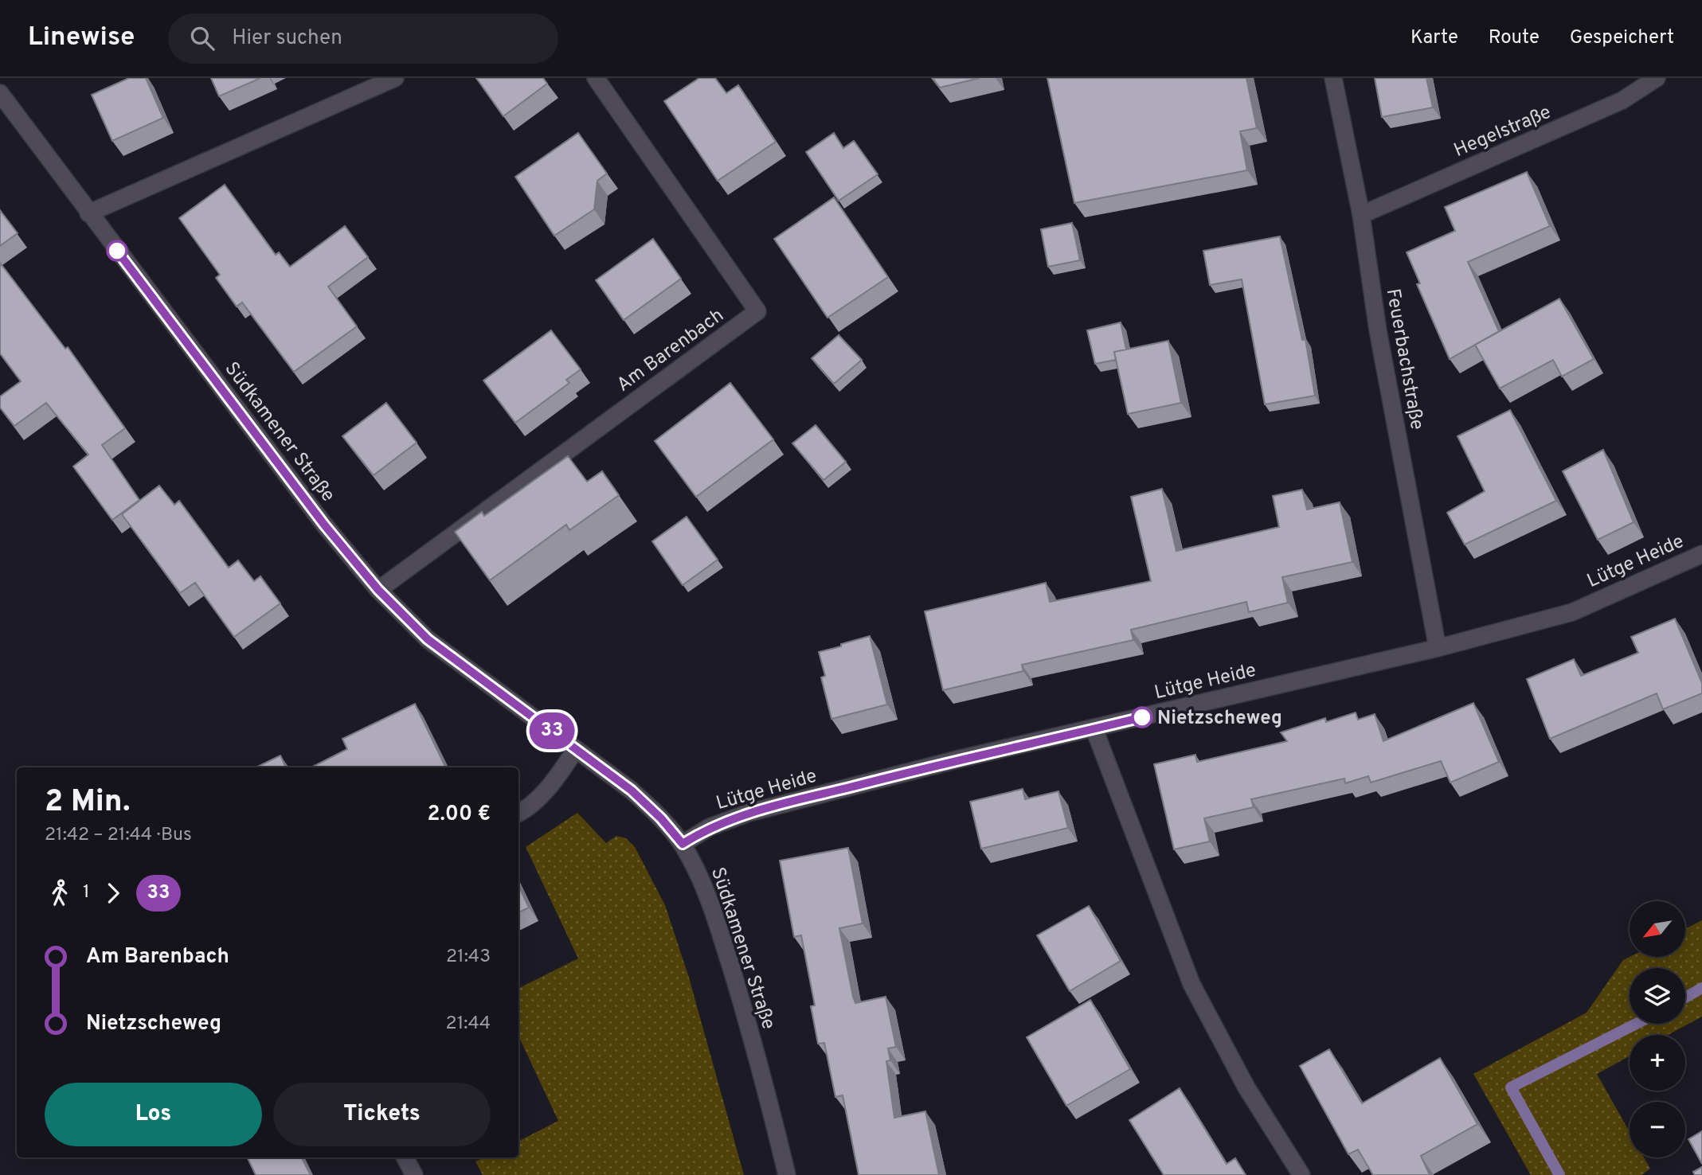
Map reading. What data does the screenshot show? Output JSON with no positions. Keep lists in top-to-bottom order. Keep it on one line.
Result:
{"streets":{"street":["Hegelstraße","Am Barenbach","Feuerbachstraße","Südkamener Straße","Lütge Heide"]},"crossings":[["Hegelstraße","Feuerbachstraße"],["Am Barenbach","Südkamener Straße"],["Feuerbachstraße","Lütge Heide"],["Südkamener Straße","Lütge Heide"]],"places":["Nietzscheweg"],"lines":["bus line 33"],"north":"bottom left","page":{"header":"Linewise","search":"Hier suchen","nav":["Karte","Route","Gespeichert"],"on_map":"33","heading":["2 Min.","21:42 – 21:44 · Bus","2.00 €"],"legs":["1","33"],"map_buttons":["+","−"],"list":[{"name":"Am Barenbach","value":"21:43"},{"name":"Nietzscheweg","value":"21:44"}],"buttons":["Los","Tickets"]}}
